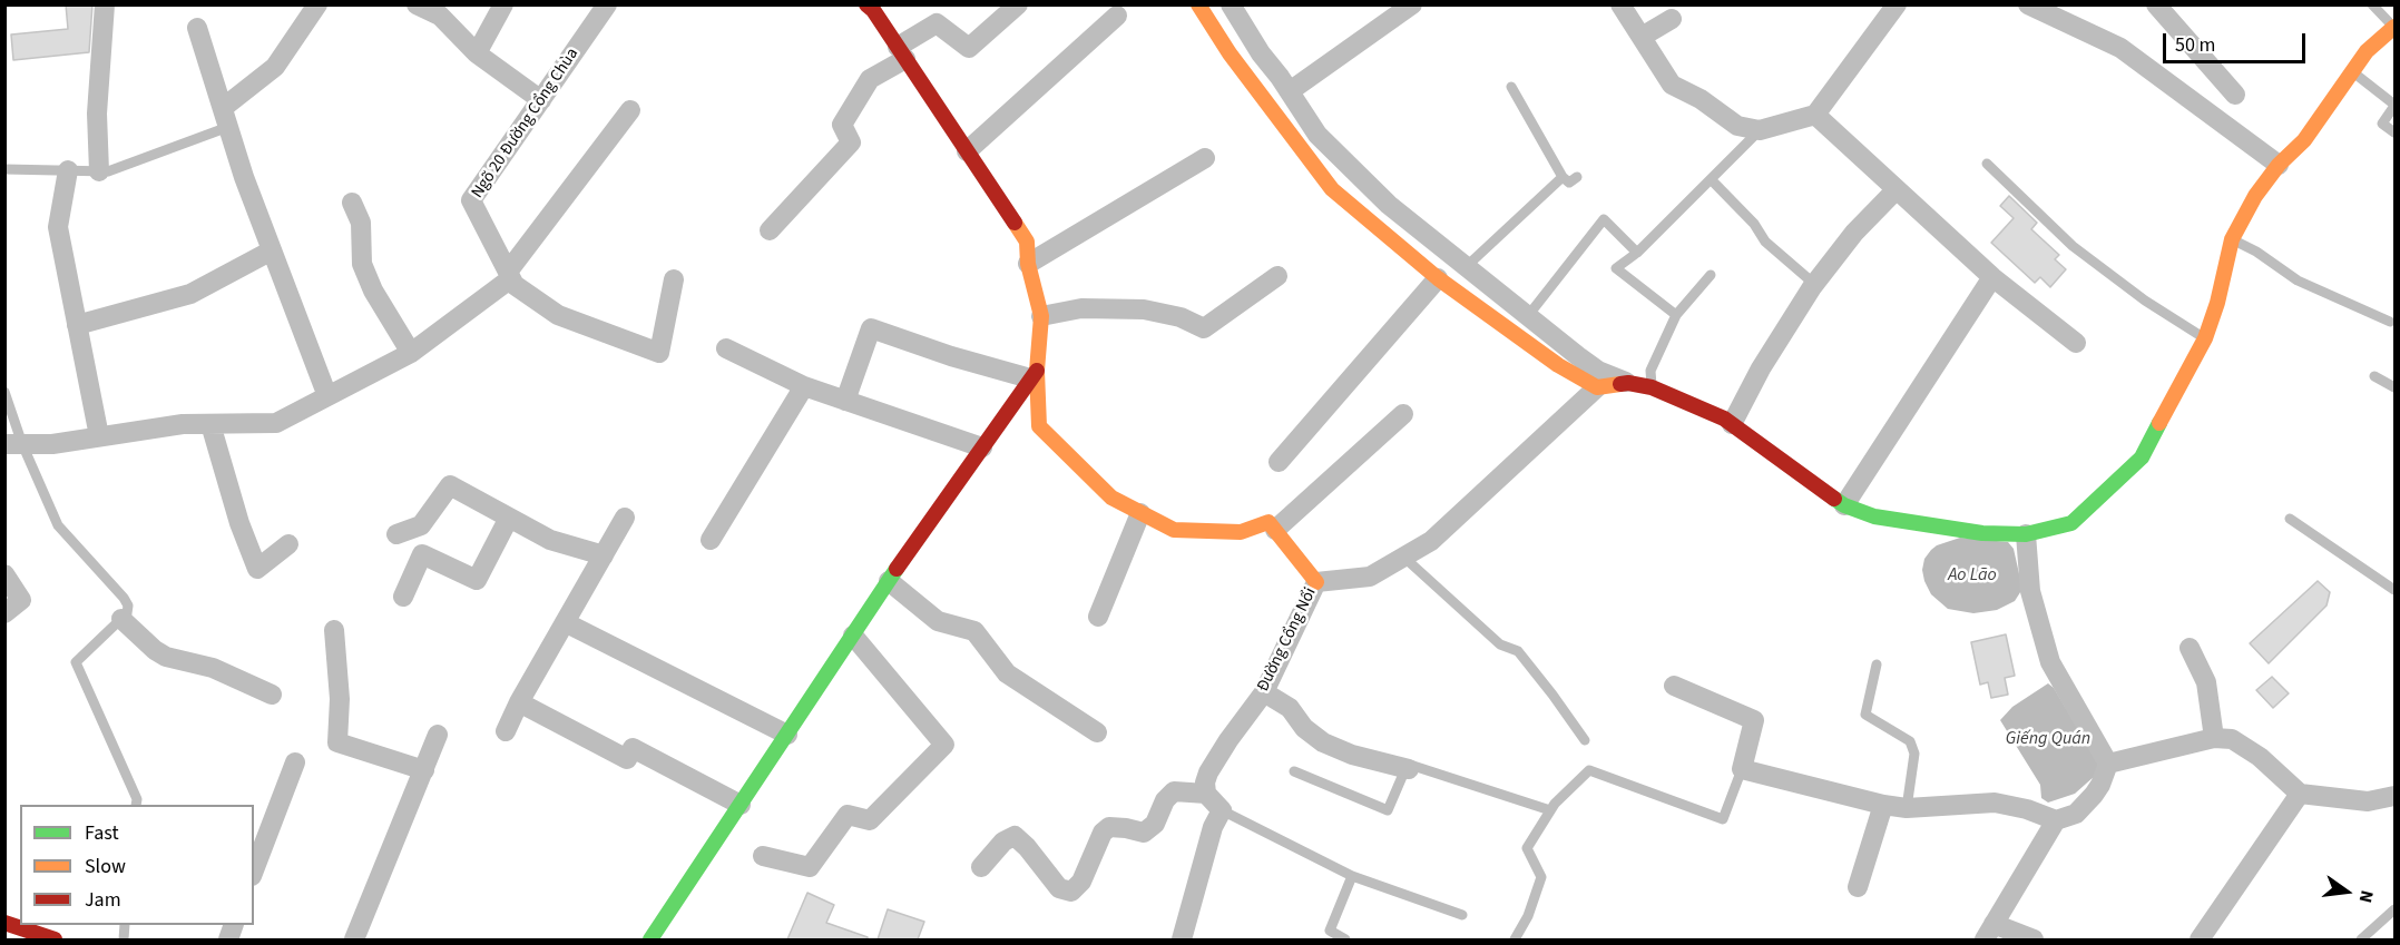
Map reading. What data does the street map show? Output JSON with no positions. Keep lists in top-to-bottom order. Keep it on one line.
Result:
{"streets":{"street":["Ngõ 20 Đường Cổng Chùa","Đường Cổng Nổi"]},"water":["Ao Lão","Giếng Quán"],"legend":["Fast","Slow","Jam"],"scale_bar":"50 m","north":"right"}
